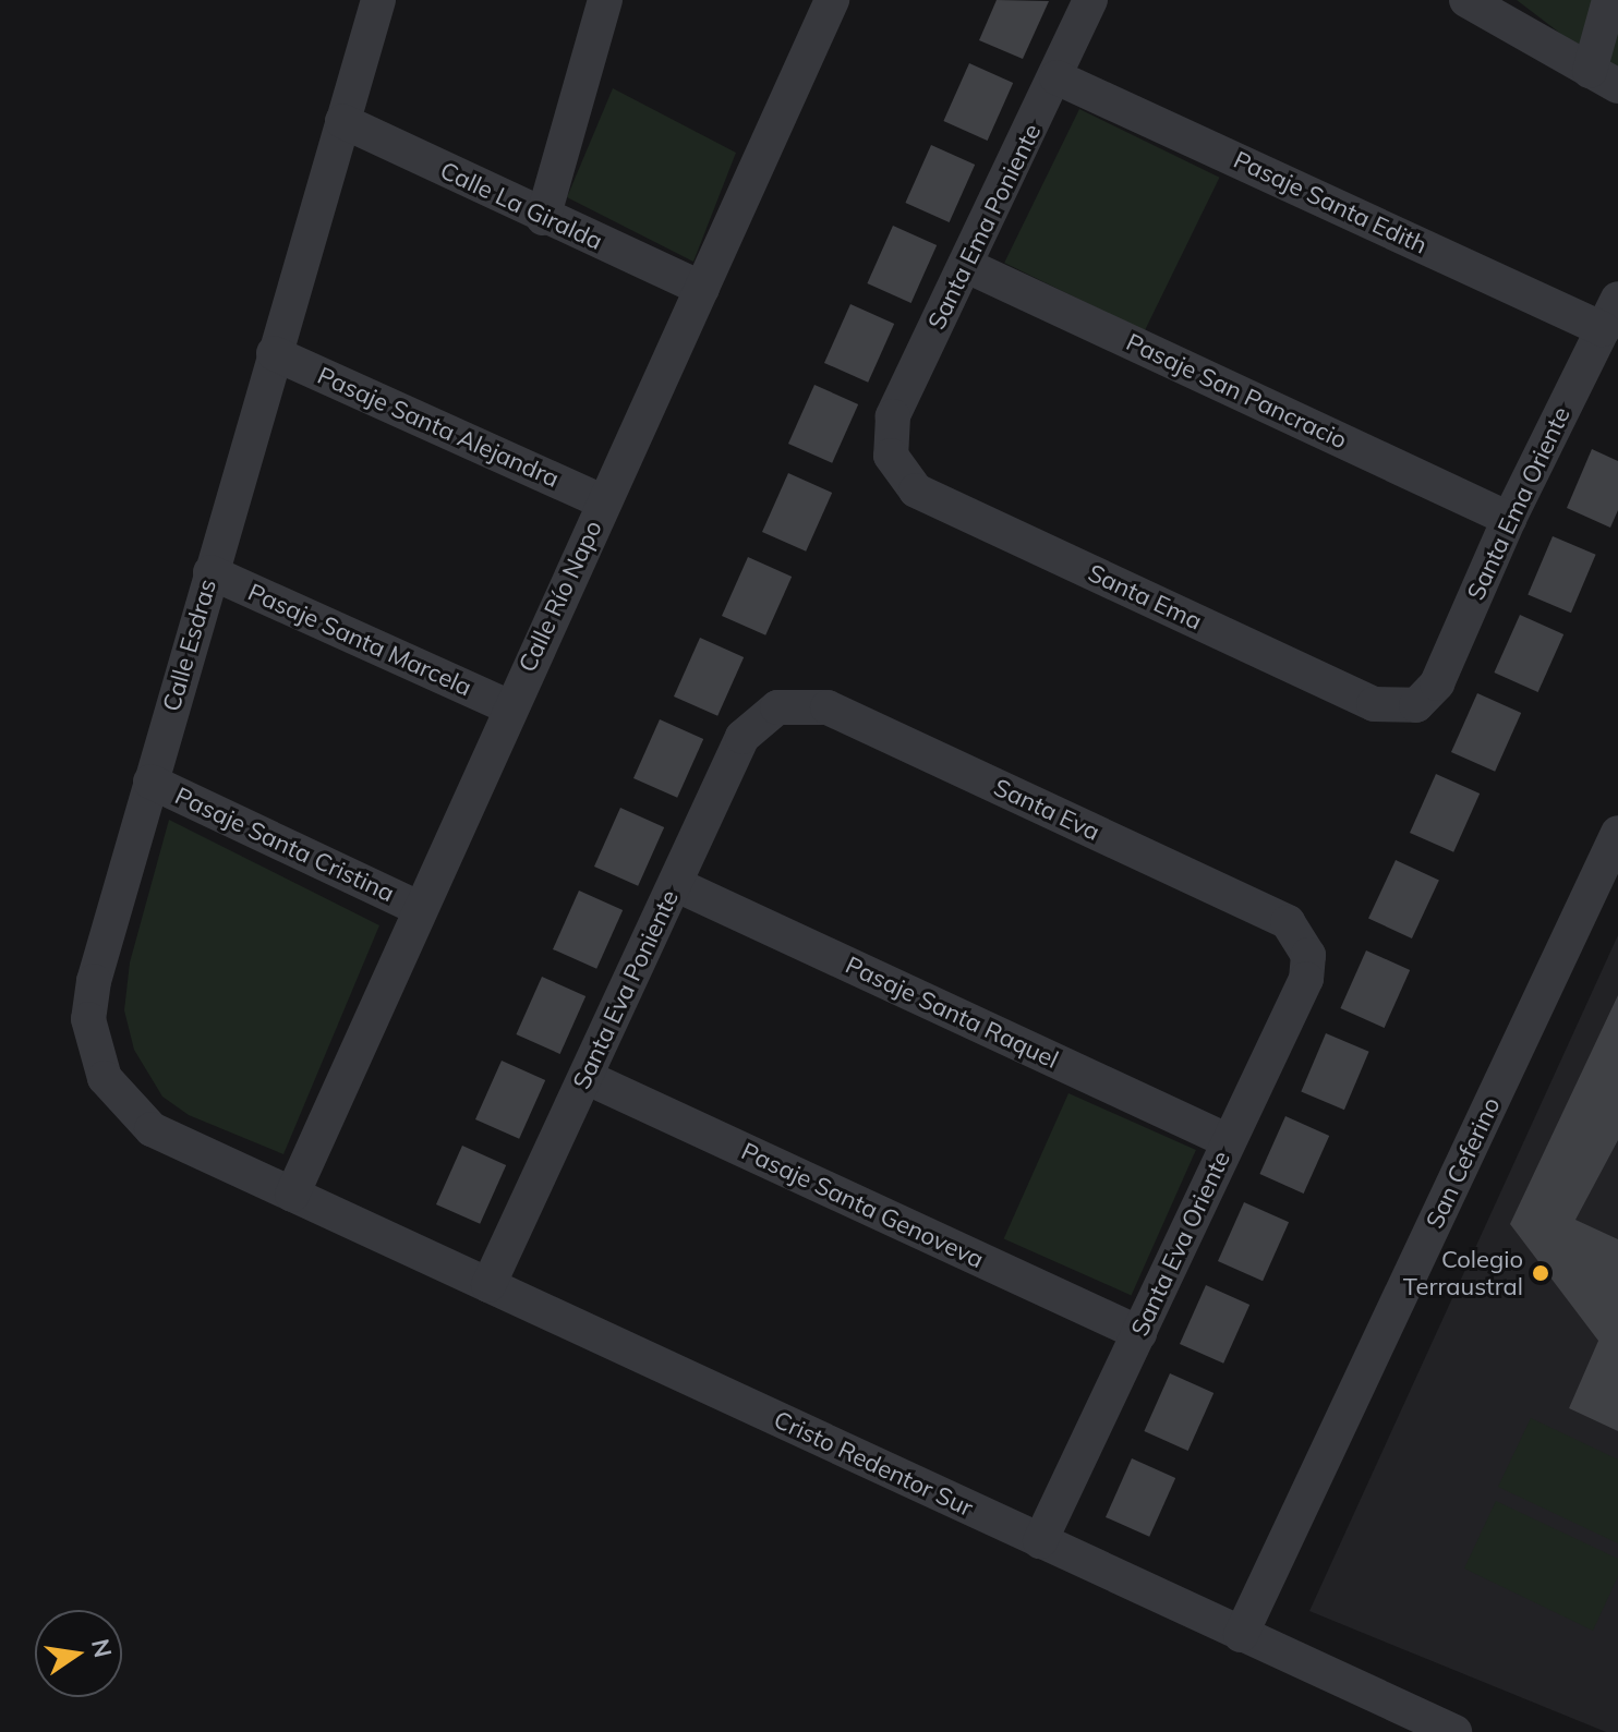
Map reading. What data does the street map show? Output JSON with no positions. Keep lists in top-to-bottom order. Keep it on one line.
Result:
{"streets":{"street":["Pasaje Santa Edith","Calle La Giralda","Santa Ema Poniente","Pasaje San Pancracio","Pasaje Santa Alejandra","Santa Ema Oriente","Calle Río Napo","Santa Ema","Pasaje Santa Marcela","Calle Esdras","Santa Eva","Pasaje Santa Cristina","Santa Eva Poniente","Pasaje Santa Raquel","San Ceferino","Pasaje Santa Genoveva","Santa Eva Oriente","Cristo Redentor Sur"]},"crossings":[["Pasaje Santa Edith","Santa Ema Poniente"],["Pasaje Santa Edith","Santa Ema Oriente"],["Calle La Giralda","Calle Río Napo"],["Calle La Giralda","Calle Esdras"],["Santa Ema Poniente","Pasaje San Pancracio"],["Santa Ema Poniente","Santa Ema"],["Pasaje San Pancracio","Santa Ema Oriente"],["Pasaje Santa Alejandra","Calle Río Napo"],["Pasaje Santa Alejandra","Calle Esdras"],["Santa Ema Oriente","Santa Ema"],["Calle Río Napo","Pasaje Santa Marcela"],["Calle Río Napo","Calle Esdras"],["Calle Río Napo","Pasaje Santa Cristina"],["Calle Río Napo","Cristo Redentor Sur"],["Pasaje Santa Marcela","Calle Esdras"],["Calle Esdras","Pasaje Santa Cristina"],["Calle Esdras","Cristo Redentor Sur"],["Santa Eva","Santa Eva Poniente"],["Santa Eva","Santa Eva Oriente"],["Santa Eva Poniente","Pasaje Santa Raquel"],["Santa Eva Poniente","Pasaje Santa Genoveva"],["Santa Eva Poniente","Cristo Redentor Sur"],["Pasaje Santa Raquel","Santa Eva Oriente"],["San Ceferino","Cristo Redentor Sur"],["Pasaje Santa Genoveva","Santa Eva Oriente"],["Santa Eva Oriente","Cristo Redentor Sur"]],"places":["Colegio Terraustral"],"north":"right"}
